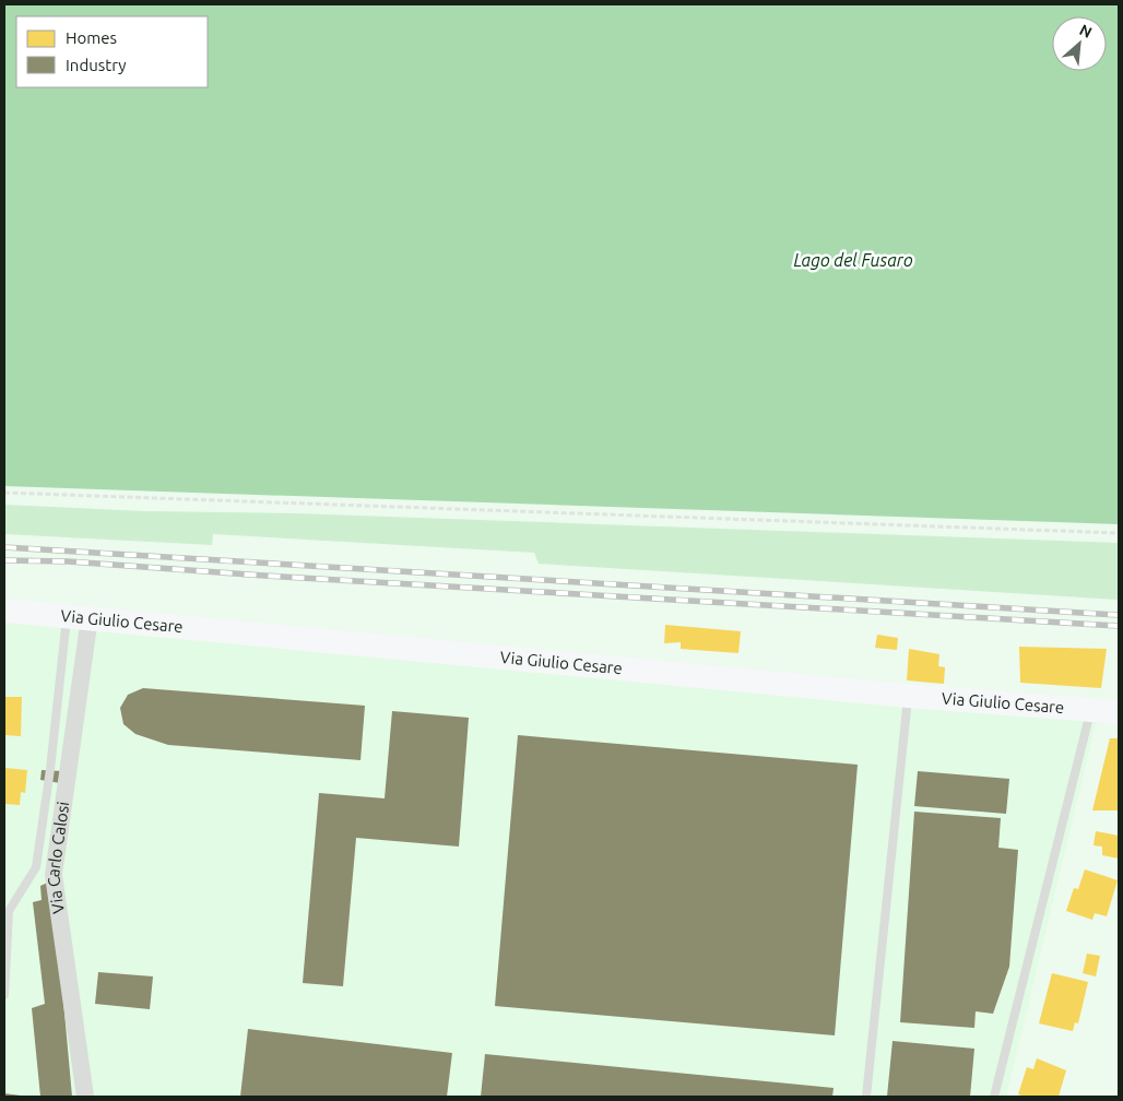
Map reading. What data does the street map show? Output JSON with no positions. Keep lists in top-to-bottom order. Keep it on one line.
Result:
{"streets":{"street":["Via Giulio Cesare","Via Carlo Calosi"]},"crossings":[["Via Giulio Cesare","Via Carlo Calosi"]],"water":["Lago del Fusaro"],"legend":["Homes","Industry"],"north":"top right"}
